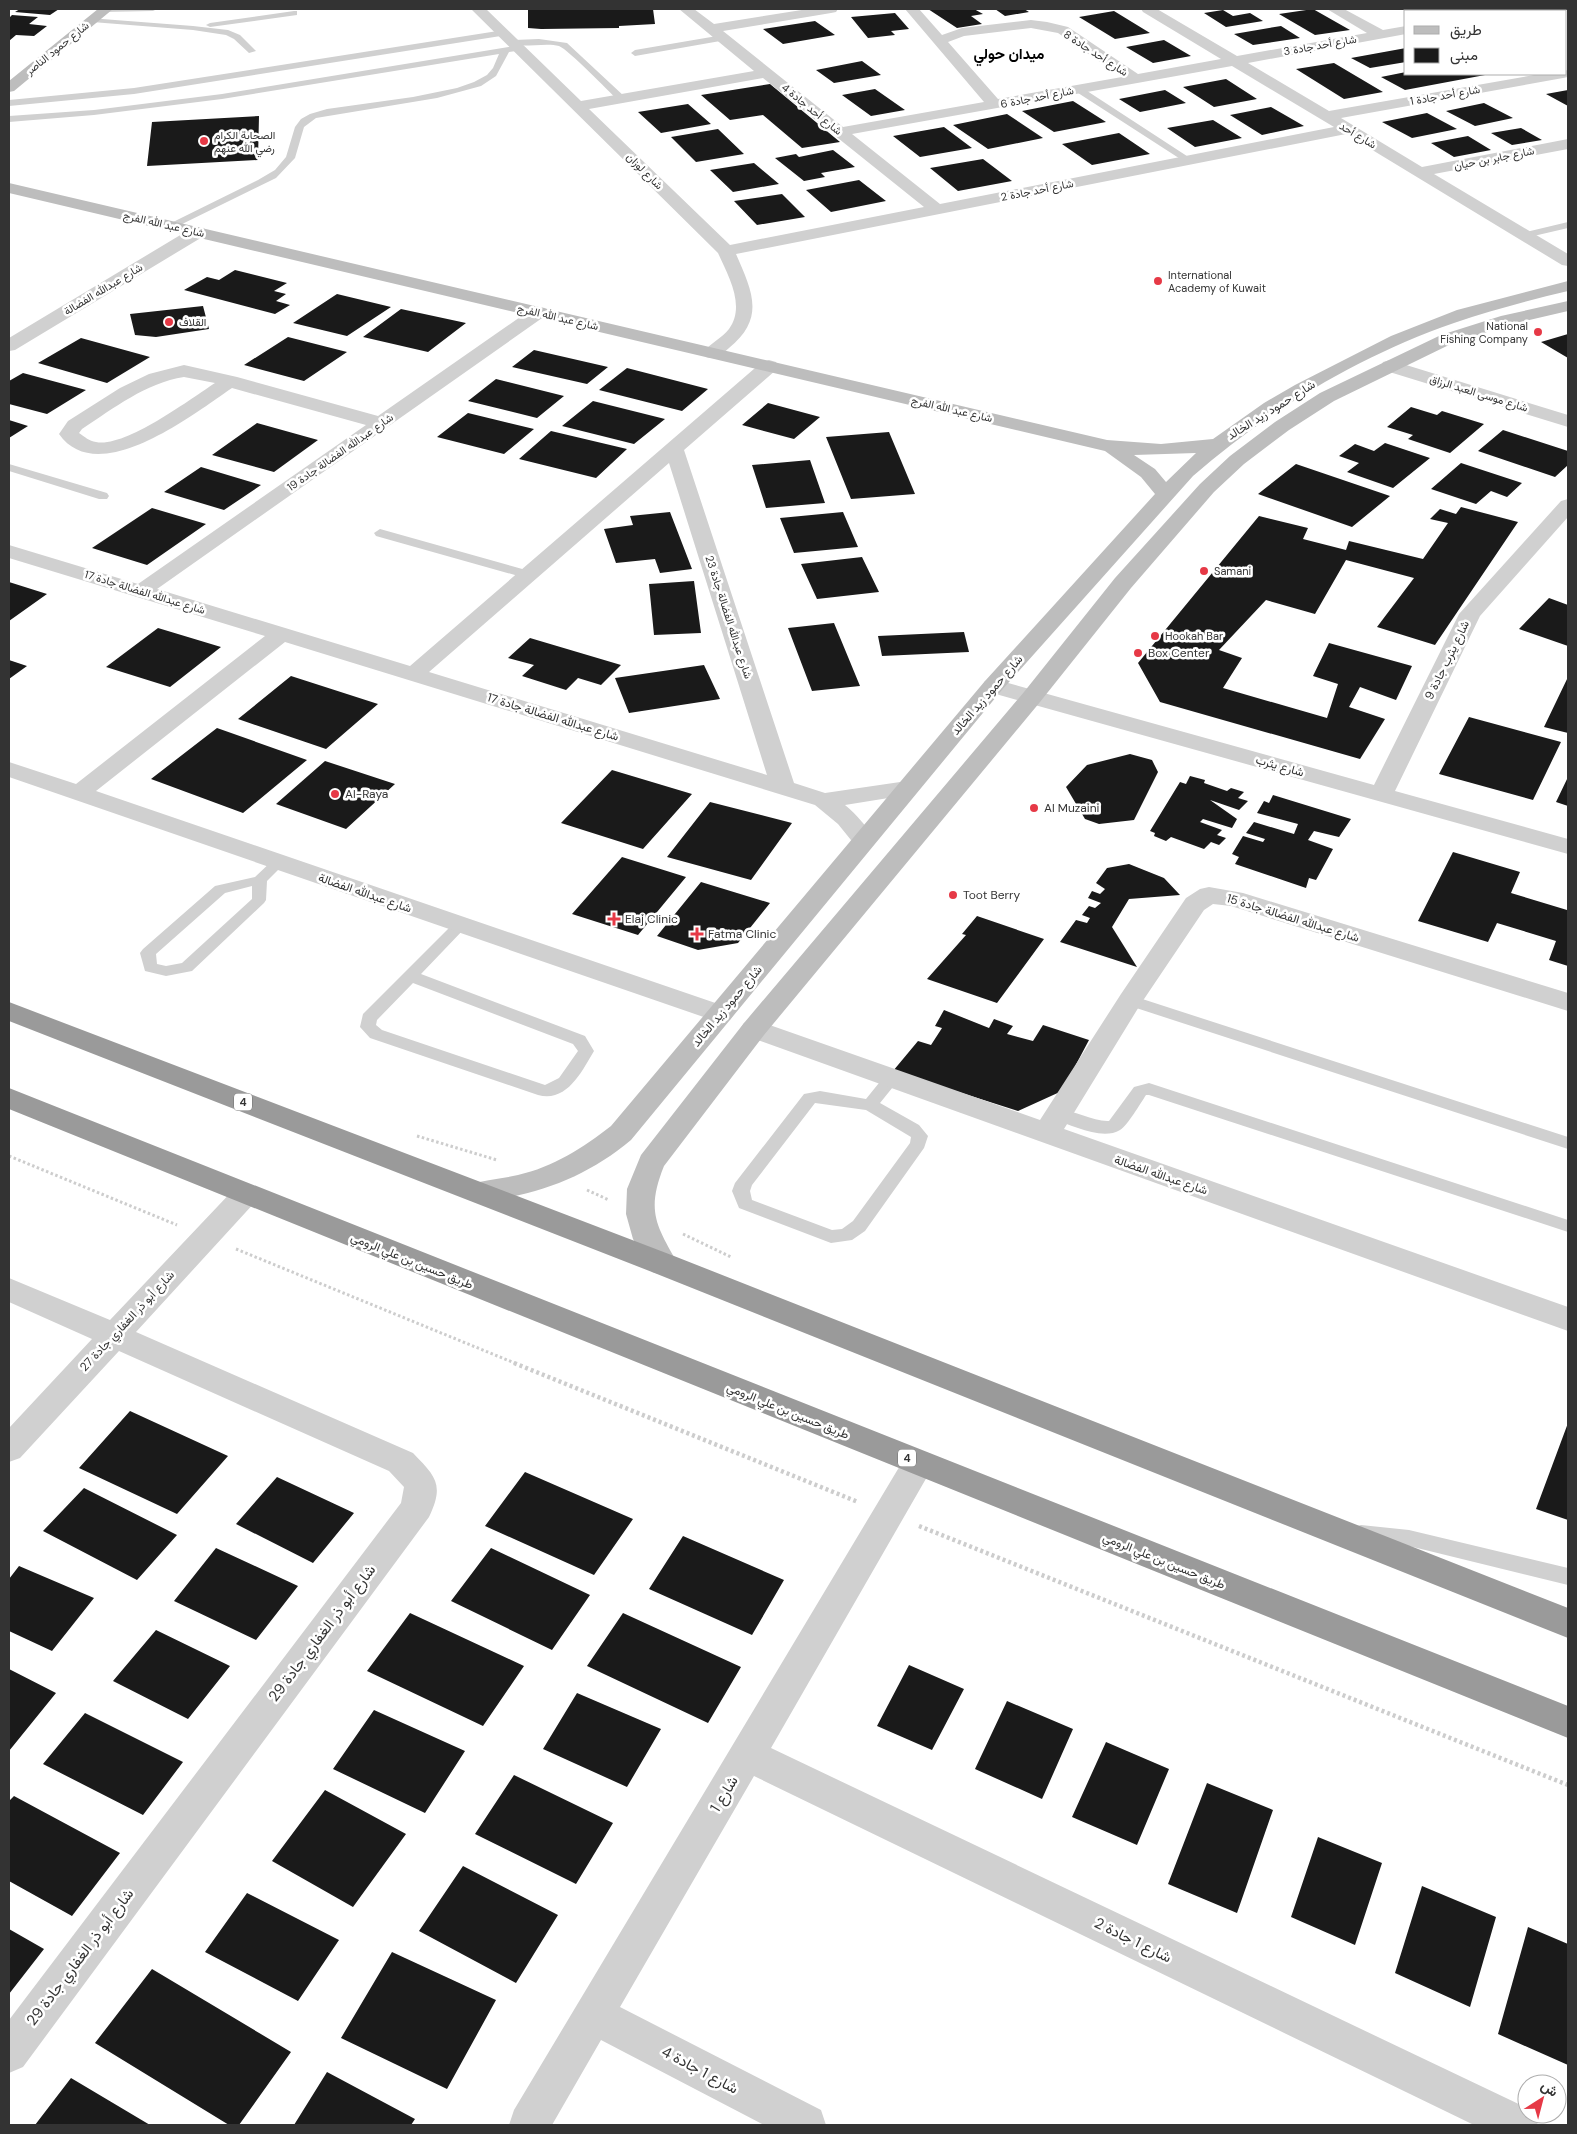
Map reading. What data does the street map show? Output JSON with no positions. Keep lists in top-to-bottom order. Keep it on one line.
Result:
{"streets":{"highway":["4","طريق حسين بن علي الرومي"],"main road":["شارع حمود الناصر","شارع عبد الله الفرج","شارع حمود زيد الخالد"],"street":["شارع أحد جادة 3","شارع أحد جادة 8","شارع أحد جادة 1","شارع أحد جادة 6","شارع أحد جادة 4","شارع أحد","شارع جابر بن حيان","شارع لوزان","شارع أحد جادة 2","شارع عبدالله الفضالة","شارع موسى العبد الرزاق","شارع عبدالله الفضالة جادة 19","شارع عبدالله الفضالة جادة 17","شارع عبدالله الفضالة جادة 23","شارع يثرب جادة 9","شارع يثرب","شارع عبدالله الفضالة جادة 15","شارع أبو ذر الغفاري جادة 27","شارع أبو ذر الغفاري جادة 29","شارع 1","شارع 1 جادة 2","شارع 1 جادة 4"]},"crossings":[["شارع أحد جادة 3","شارع أحد جادة 6"],["شارع أحد جادة 3","شارع أحد"],["شارع أحد جادة 8","شارع أحد جادة 6"],["شارع أحد جادة 1","شارع أحد"],["شارع أحد جادة 6","شارع أحد جادة 4"],["شارع أحد جادة 6","شارع أحد"],["شارع أحد جادة 4","شارع أحد جادة 2"],["شارع أحد","شارع جابر بن حيان"],["شارع أحد","شارع أحد جادة 2"],["شارع لوزان","شارع أحد جادة 2"],["شارع لوزان","شارع عبد الله الفرج"],["شارع عبد الله الفرج","شارع عبدالله الفضالة"],["شارع عبد الله الفرج","شارع حمود زيد الخالد"],["شارع عبد الله الفرج","شارع عبدالله الفضالة جادة 19"],["شارع عبدالله الفضالة","شارع حمود زيد الخالد"],["شارع عبدالله الفضالة","شارع عبدالله الفضالة جادة 15"],["شارع موسى العبد الرزاق","شارع حمود زيد الخالد"],["شارع حمود زيد الخالد","شارع عبدالله الفضالة جادة 17"],["شارع حمود زيد الخالد","شارع يثرب"],["شارع حمود زيد الخالد","4"],["شارع عبدالله الفضالة جادة 19","شارع عبدالله الفضالة جادة 17"],["شارع عبدالله الفضالة جادة 17","شارع عبدالله الفضالة جادة 23"],["شارع يثرب جادة 9","شارع يثرب"],["طريق حسين بن علي الرومي","شارع أبو ذر الغفاري جادة 27"],["طريق حسين بن علي الرومي","شارع 1"],["شارع أبو ذر الغفاري جادة 27","شارع أبو ذر الغفاري جادة 29"],["شارع 1","شارع 1 جادة 2"],["شارع 1","شارع 1 جادة 4"]],"districts":["ميدان حولي"],"places":{"other":["الصحابة الكرام رضي الله عنهم","International Academy of Kuwait","القلاف","National Fishing Company","Samani","Hookah Bar","Box Center","Al-Raya","Al Muzaini","Toot Berry"],"health":["Elaj Clinic","Fatma Clinic"]},"legend":["طريق","مبنى"],"north":"top right"}
